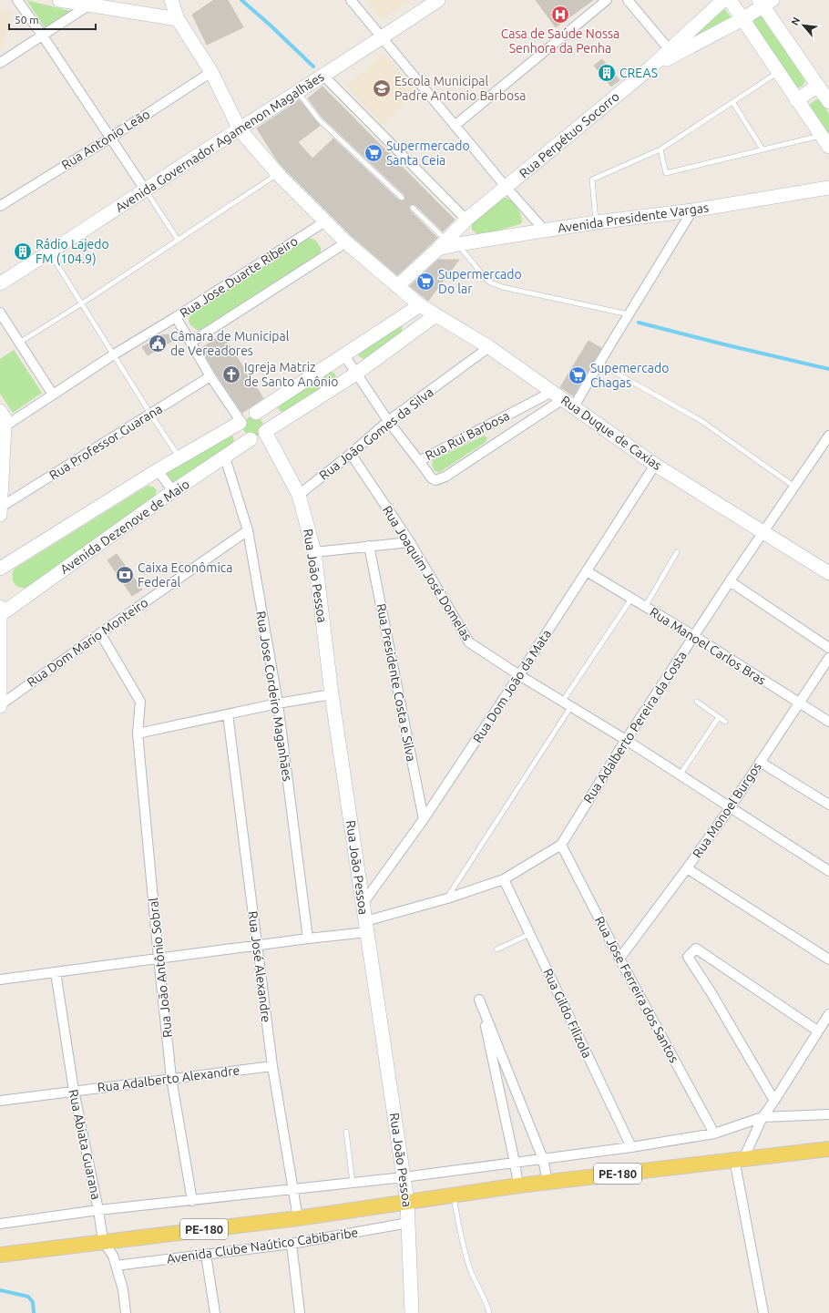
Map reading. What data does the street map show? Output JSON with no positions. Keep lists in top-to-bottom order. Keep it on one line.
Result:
{"streets":{"main road":["PE-180"],"street":["Rua Perpétuo Socorro","Rua Antonio Leão","Avenida Governador Agamenon Magalhães","Avenida Presidente Vargas","Rua Jose Duarte Ribeiro","Rua Duque de Caxias","Rua João Gomes da Silva","Rua Rui Barbosa","Rua Professor Guarana","Avenida Dezenove de Maio","Rua Joaquim José Domelas","Rua João Pessoa","Rua Dom Mario Monteiro","Rua Manoel Carlos Bras","Rua Presidente Costa e Silva","Rua Dom João da Mata","Rua Jose Cordeiro Maganhães","Rua Adalberto Pereira da Costa","Rua Monoel Burgos","Rua José Alexandre","Rua João Antônio Sobral","Rua Jose Ferreira dos Santos","Rua Gildo Filizola","Rua Adalberto Alexandre","Rua Abiata Guarana","Avenida Clube Naútico Cabibaribe"]},"crossings":[["Rua Perpétuo Socorro","Avenida Presidente Vargas"],["Rua Perpétuo Socorro","Rua Duque de Caxias"],["Rua Antonio Leão","Rua Duque de Caxias"],["Avenida Governador Agamenon Magalhães","Rua Duque de Caxias"],["Rua Jose Duarte Ribeiro","Rua Duque de Caxias"],["Rua Duque de Caxias","Rua João Gomes da Silva"],["Rua Duque de Caxias","Rua Rui Barbosa"],["Rua Duque de Caxias","Rua Dom João da Mata"],["Rua Duque de Caxias","Rua Adalberto Pereira da Costa"],["Rua João Gomes da Silva","Rua Rui Barbosa"],["Rua João Gomes da Silva","Rua Joaquim José Domelas"],["Rua João Gomes da Silva","Rua João Pessoa"],["Avenida Dezenove de Maio","Rua João Pessoa"],["Avenida Dezenove de Maio","Rua Jose Cordeiro Maganhães"],["Rua Joaquim José Domelas","Rua Dom João da Mata"],["Rua Joaquim José Domelas","Rua Adalberto Pereira da Costa"],["Rua Joaquim José Domelas","Rua Monoel Burgos"],["Rua João Pessoa","Rua Dom João da Mata"],["Rua João Pessoa","Rua Adalberto Pereira da Costa"],["Rua João Pessoa","PE-180"],["Rua João Pessoa","Avenida Clube Naútico Cabibaribe"],["Rua Dom Mario Monteiro","Rua Jose Cordeiro Maganhães"],["Rua Dom Mario Monteiro","Rua João Antônio Sobral"],["Rua Manoel Carlos Bras","Rua Dom João da Mata"],["Rua Manoel Carlos Bras","Rua Adalberto Pereira da Costa"],["Rua Manoel Carlos Bras","Rua Monoel Burgos"],["Rua Presidente Costa e Silva","Rua Dom João da Mata"],["Rua Jose Cordeiro Maganhães","Rua Adalberto Pereira da Costa"],["Rua Adalberto Pereira da Costa","Rua José Alexandre"],["Rua Adalberto Pereira da Costa","Rua João Antônio Sobral"],["Rua Adalberto Pereira da Costa","Rua Jose Ferreira dos Santos"],["Rua Adalberto Pereira da Costa","Rua Gildo Filizola"],["Rua Adalberto Pereira da Costa","Rua Abiata Guarana"],["Rua Monoel Burgos","Rua Jose Ferreira dos Santos"],["Rua José Alexandre","Rua Adalberto Alexandre"],["Rua José Alexandre","PE-180"],["Rua João Antônio Sobral","Rua Adalberto Alexandre"],["Rua Adalberto Alexandre","Rua Abiata Guarana"],["Rua Abiata Guarana","PE-180"],["Rua Abiata Guarana","Avenida Clube Naútico Cabibaribe"]],"places":{"hospital":["Casa de Saúde Nossa Senhora da Penha"],"building":["CREAS","Rádio Lajedo FM (104.9)"],"school or university":["Escola Municipal Padre Antonio Barbosa"],"supermarket":["Supermercado Santa Ceia","Supermercado Do lar","Supemercado Chagas"],"public building":["Câmara de Municipal de Vereadores"],"church":["Igreja Matriz de Santo Anônio"],"bank":["Caixa Econômica Federal"]},"scale_bar":"50 m","north":"top left"}
